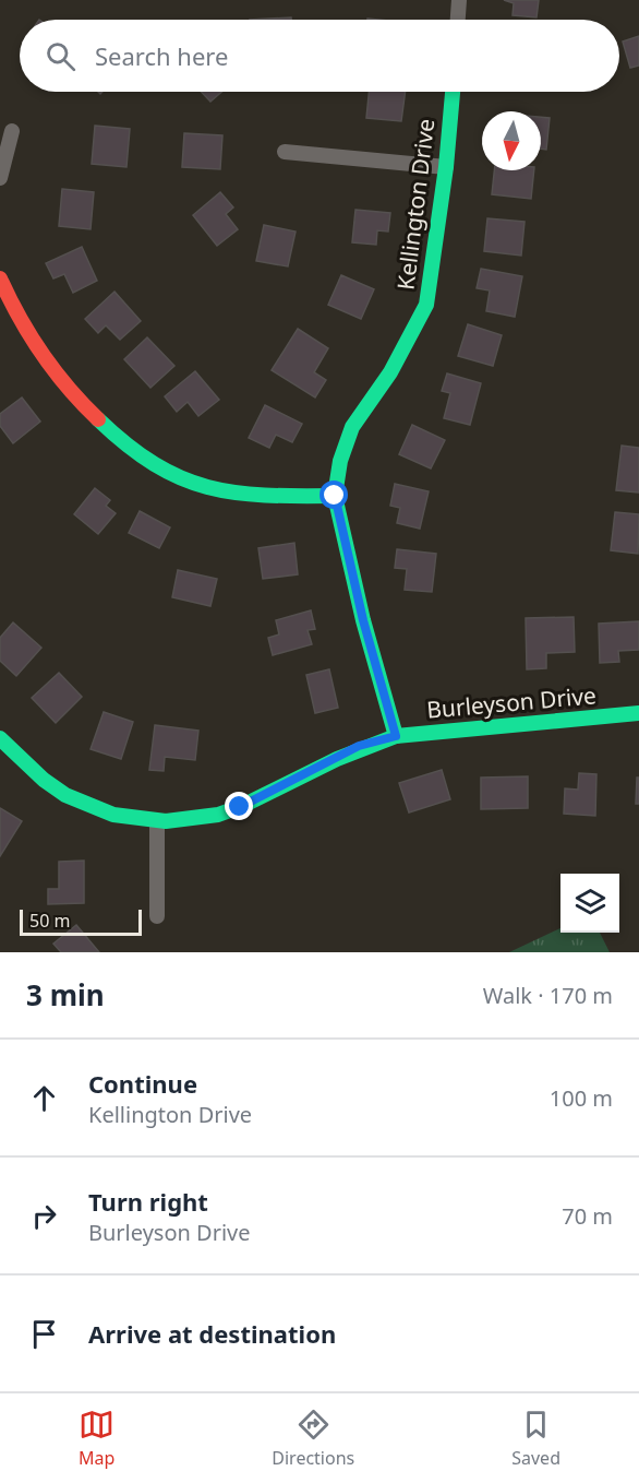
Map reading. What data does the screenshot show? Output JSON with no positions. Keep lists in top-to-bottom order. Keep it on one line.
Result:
{"streets":{"street":["Kellington Drive","Burleyson Drive"]},"crossings":[["Kellington Drive","Burleyson Drive"]],"scale_bar":"50 m","north":"bottom","page":{"search":"Search here","scale":"50 m","heading":["3 min","Walk · 170 m"],"list":[["Continue","Kellington Drive","100 m"],["Turn right","Burleyson Drive","70 m"],"Arrive at destination"],"nav":["Map","Directions","Saved"]}}
